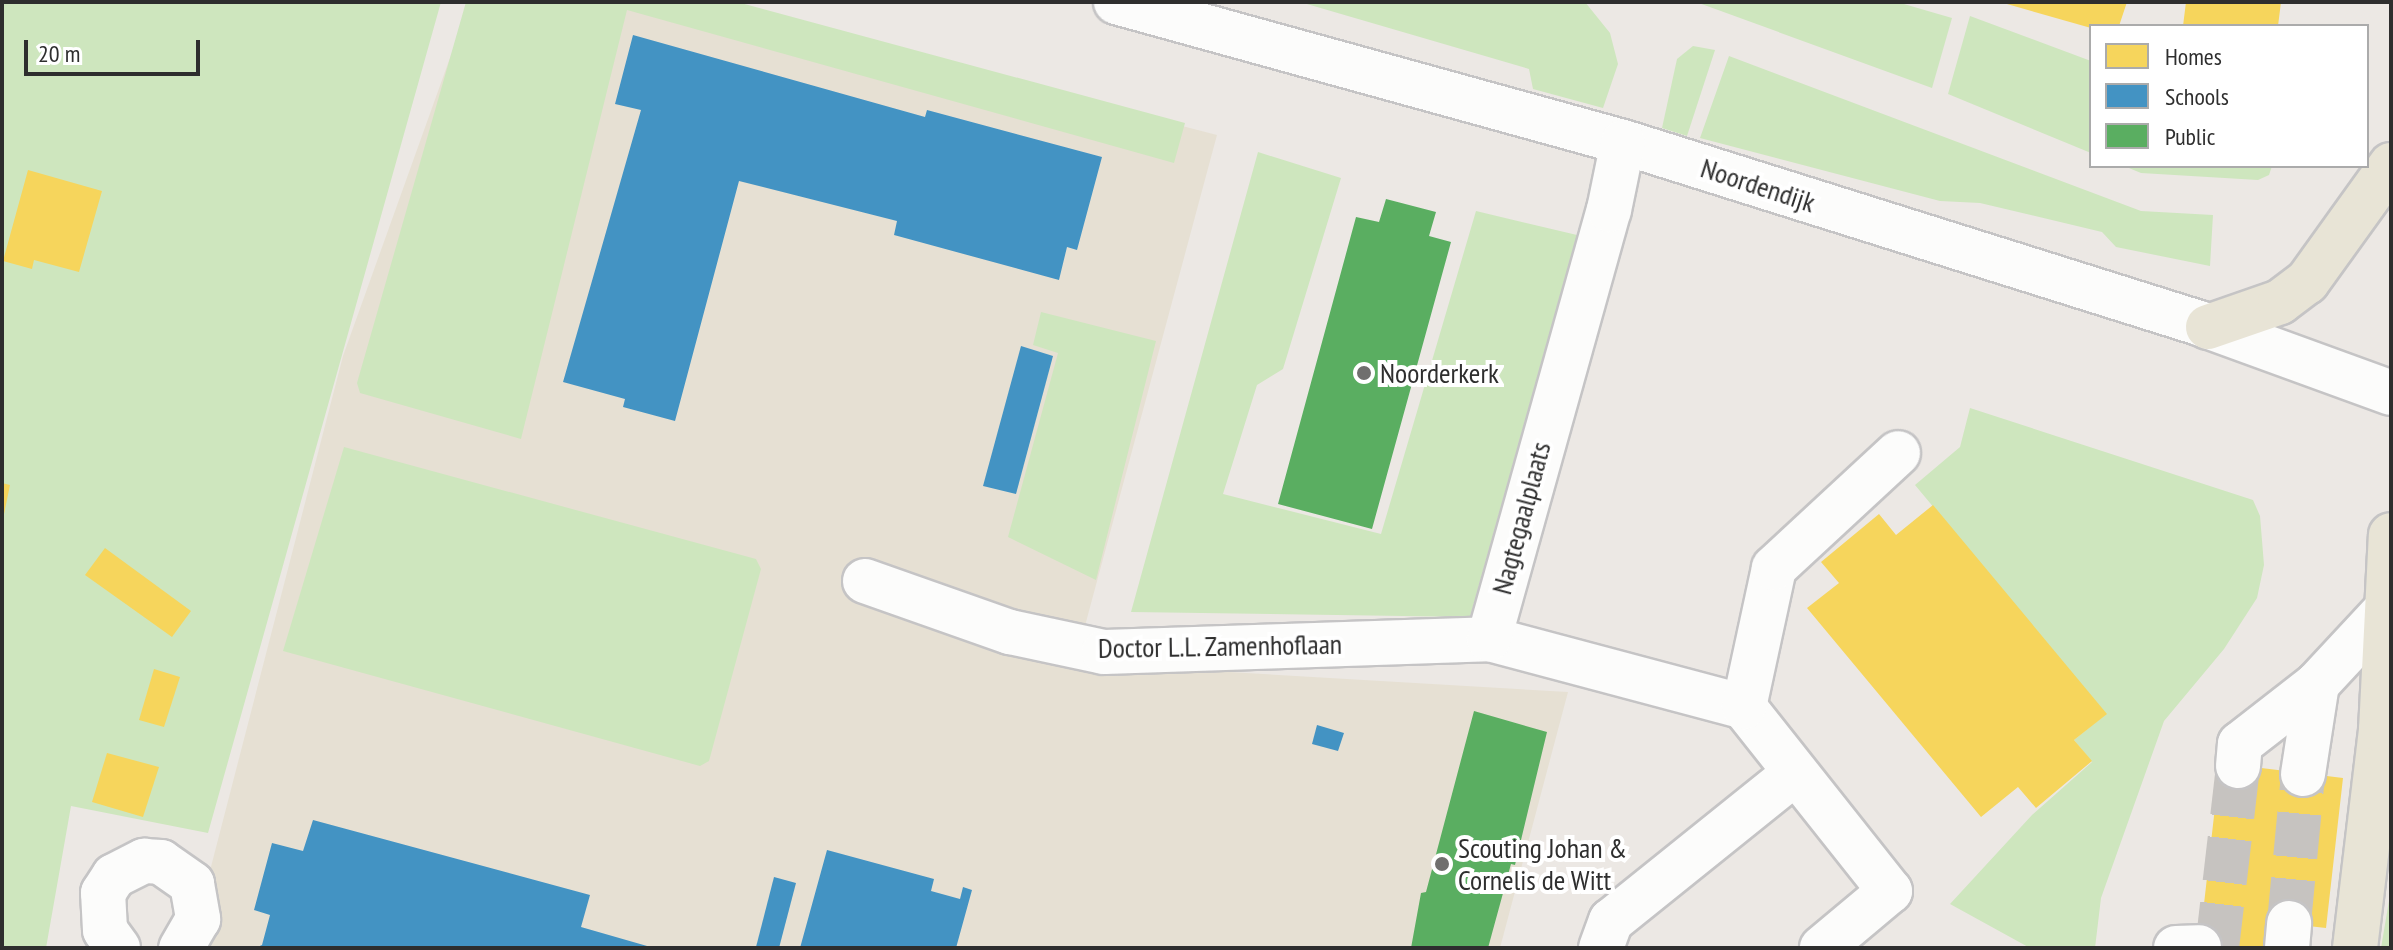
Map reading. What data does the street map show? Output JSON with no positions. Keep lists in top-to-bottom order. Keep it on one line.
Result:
{"streets":{"street":["Noordendijk","Nagtegaalplaats","Doctor L.L. Zamenhoflaan"]},"crossings":[["Noordendijk","Nagtegaalplaats"],["Nagtegaalplaats","Doctor L.L. Zamenhoflaan"]],"places":["Noorderkerk","Scouting Johan & Cornelis de Witt"],"legend":["Homes","Schools","Public"],"scale_bar":"20 m"}
